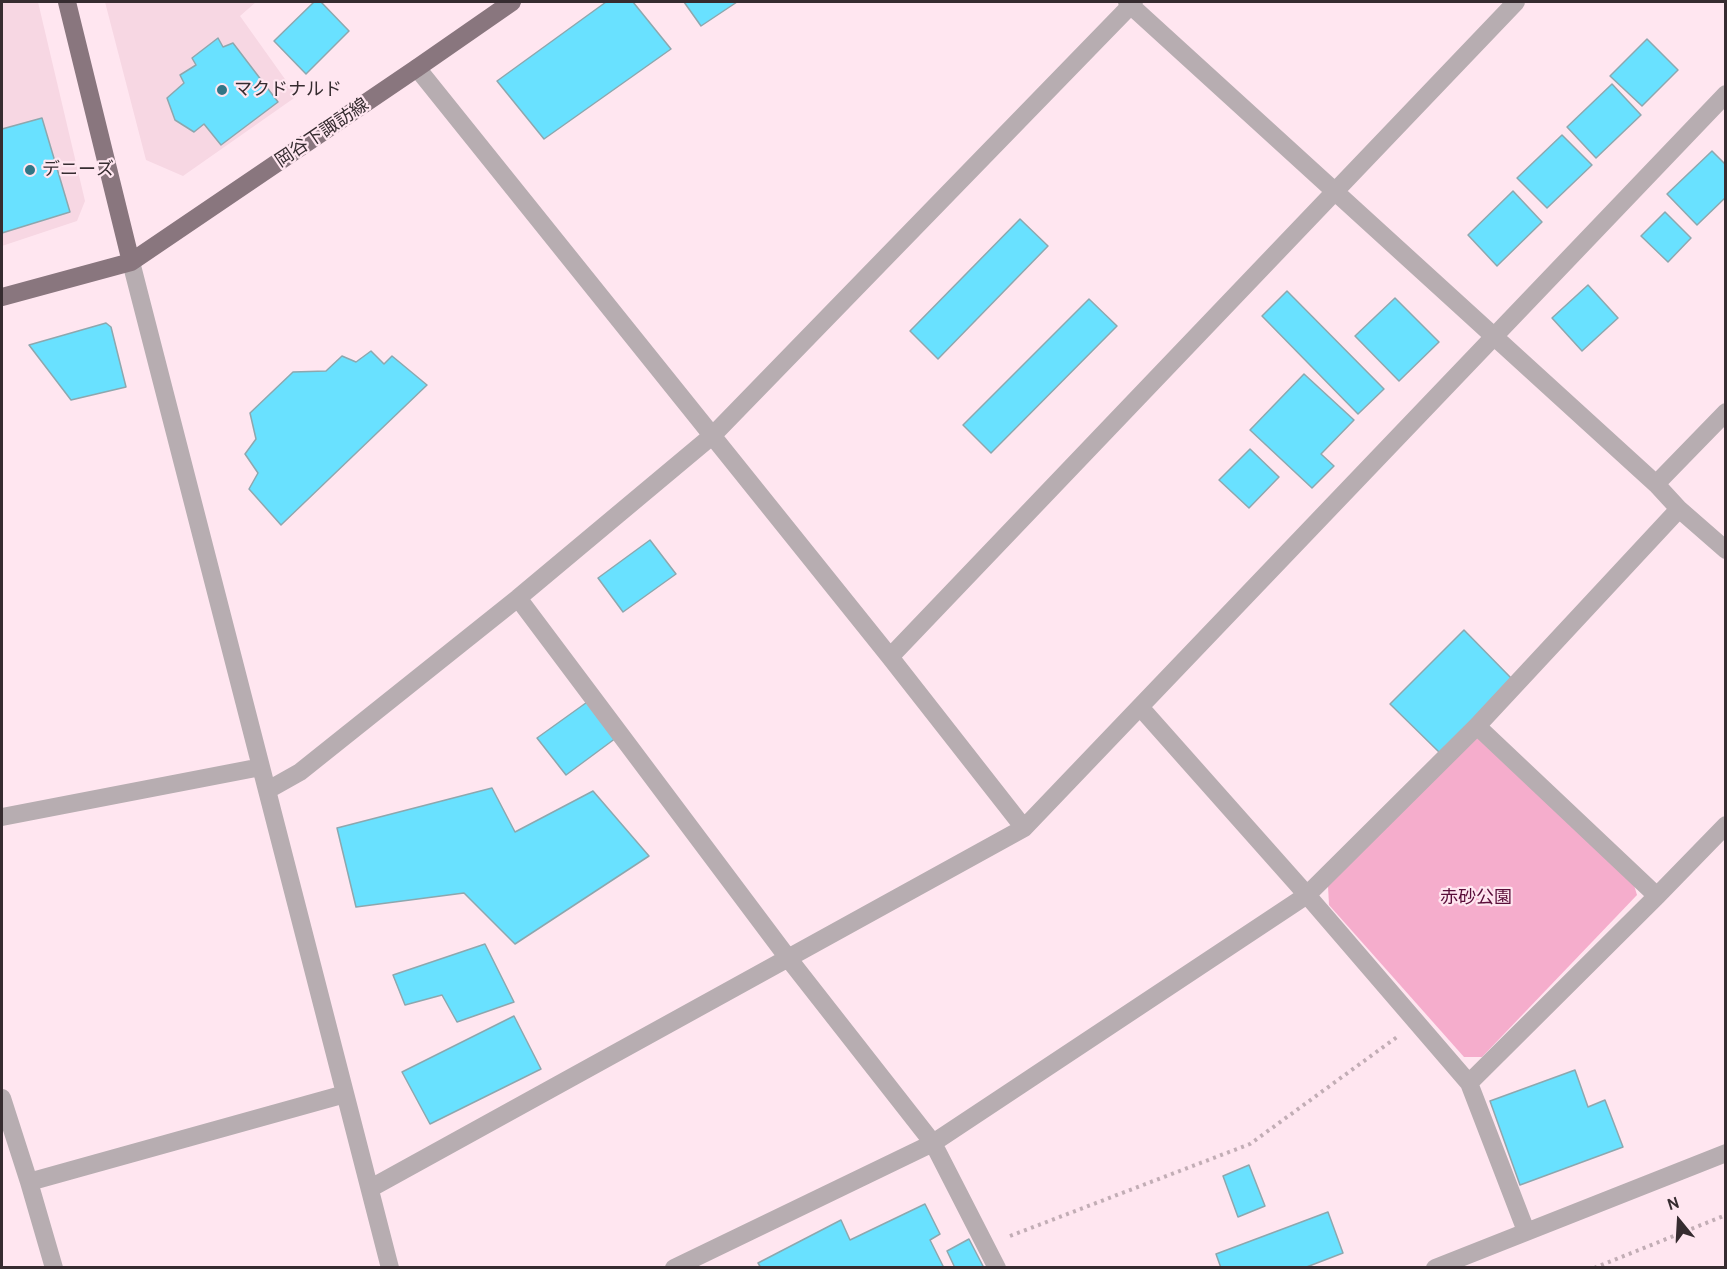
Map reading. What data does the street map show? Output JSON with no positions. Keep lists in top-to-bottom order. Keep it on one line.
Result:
{"streets":{"main road":["岡谷下諏訪線"]},"parks":["赤砂公園"],"places":["マクドナルド","デニーズ"],"north":"top"}
